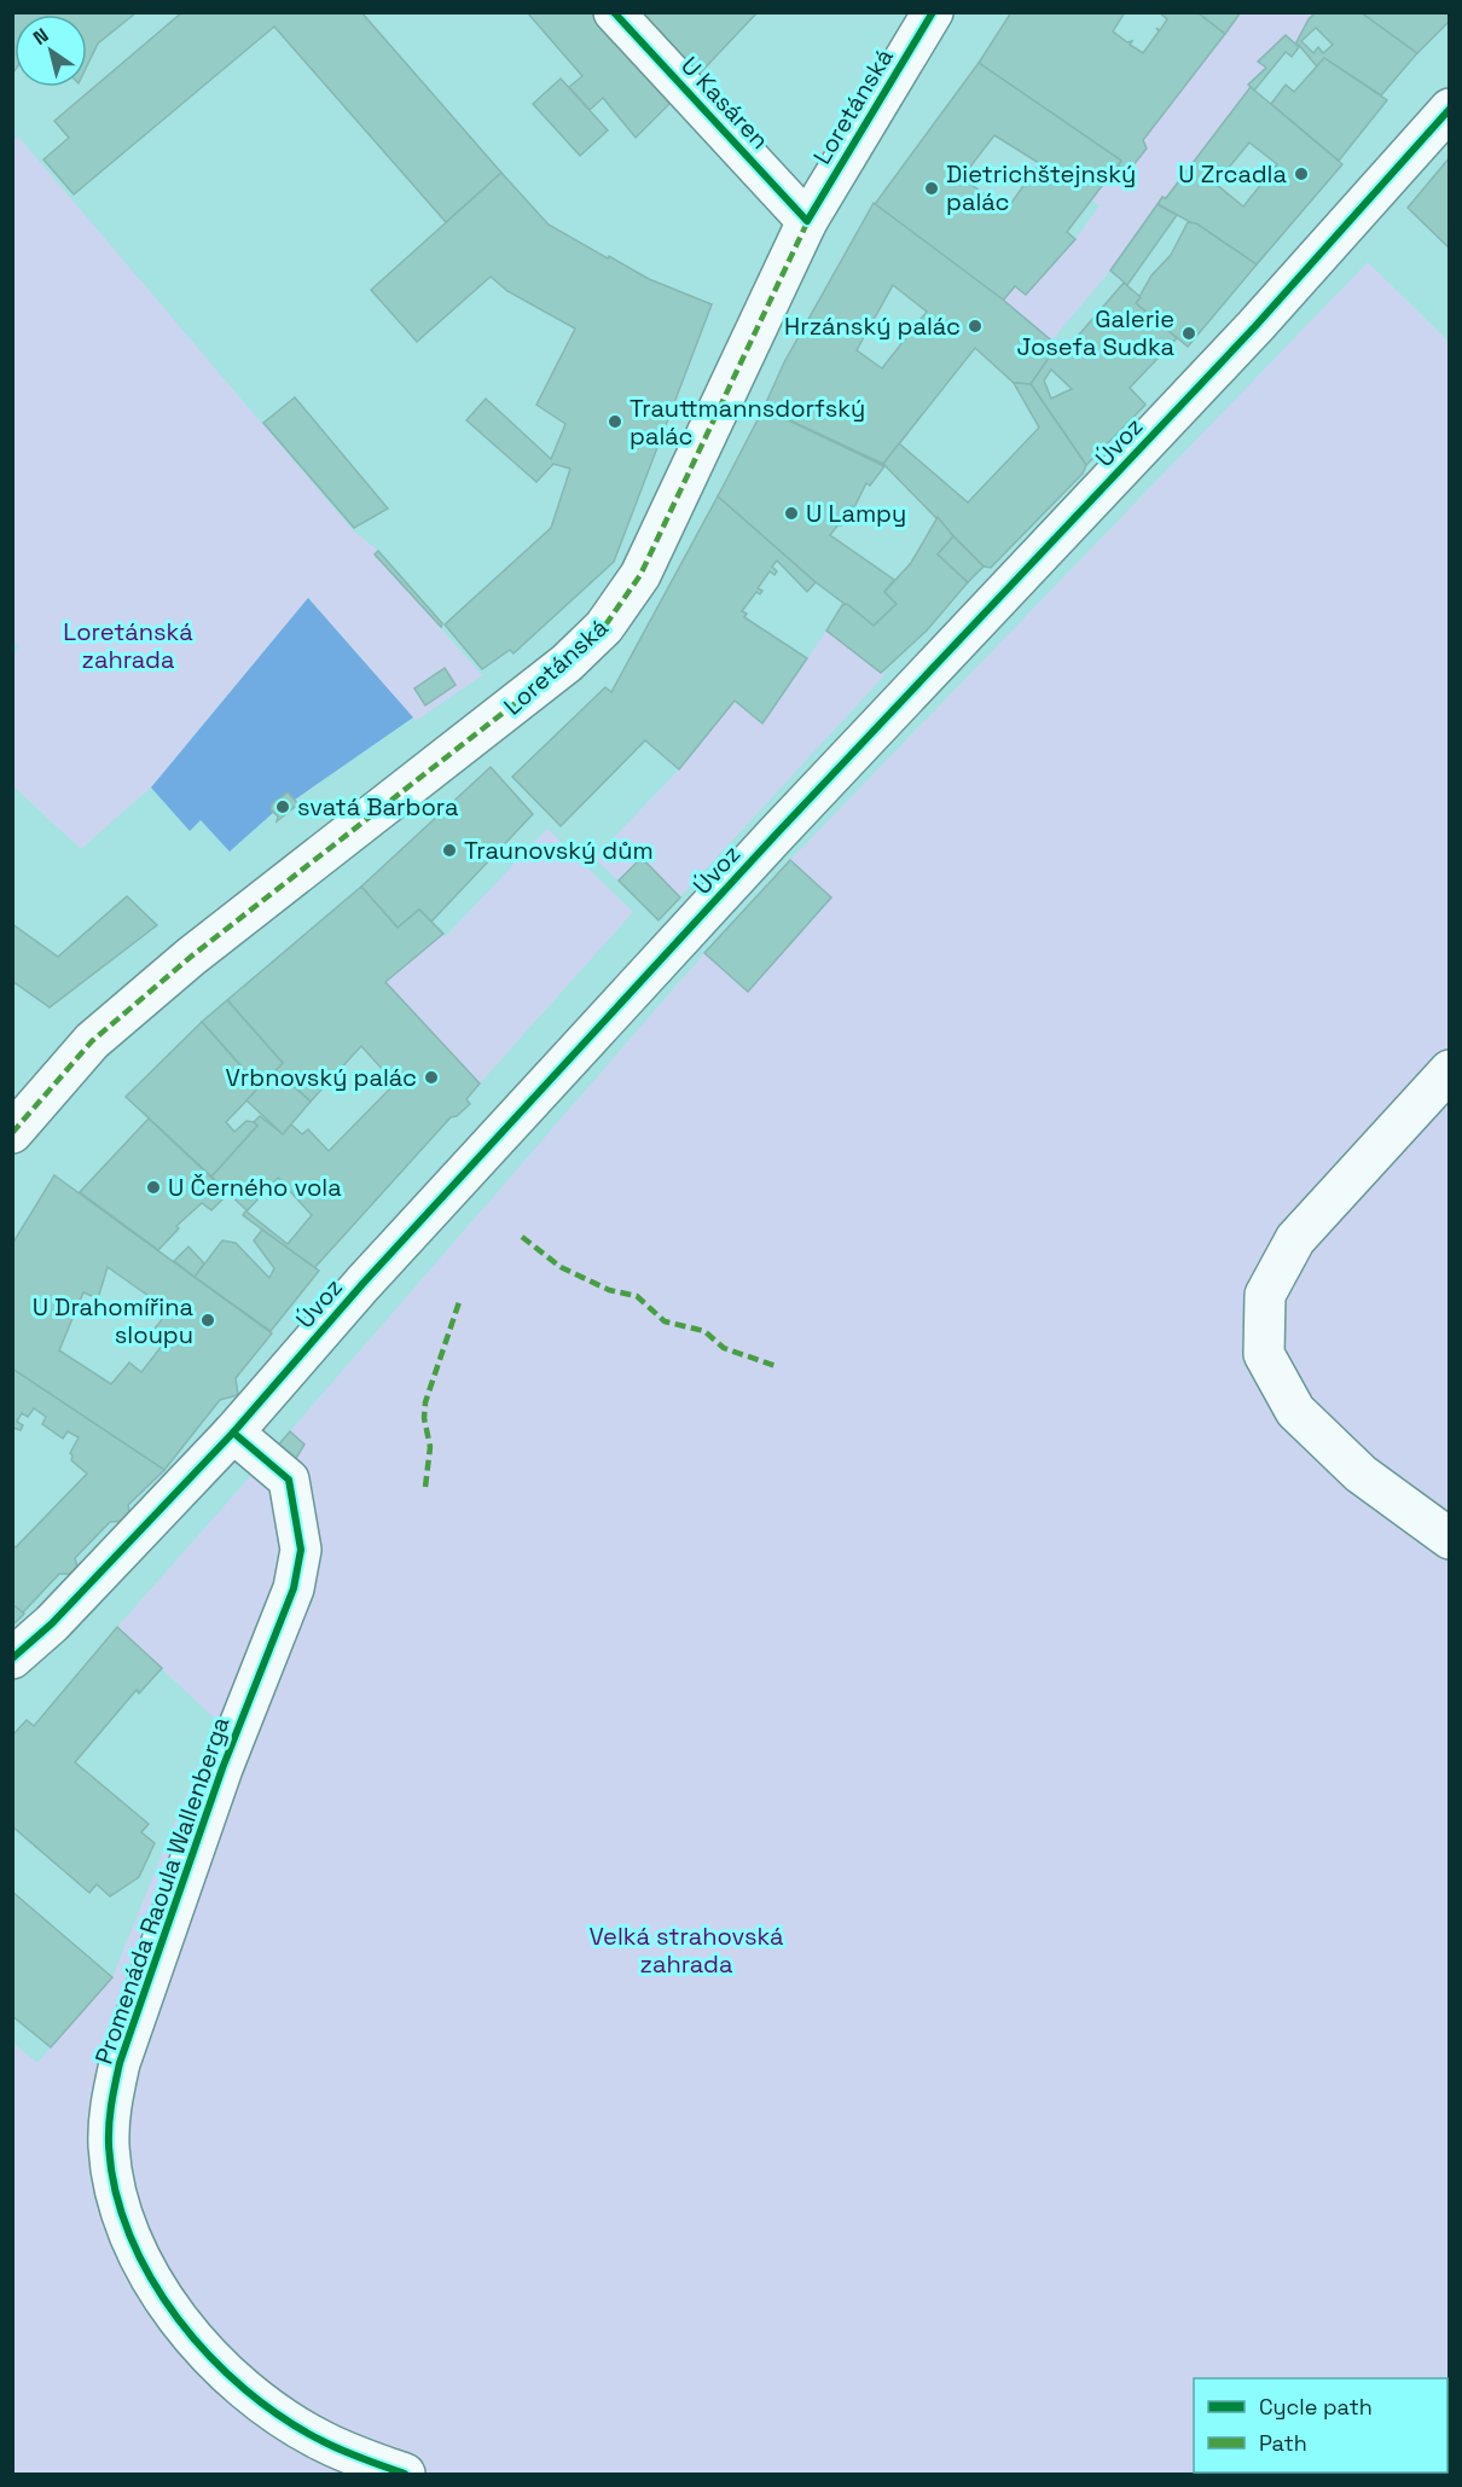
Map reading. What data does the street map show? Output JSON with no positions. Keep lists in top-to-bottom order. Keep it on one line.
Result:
{"streets":{"street":["U Kasáren","Loretánská","Úvoz","Promenáda Raoula Wallenberga"]},"crossings":[["U Kasáren","Loretánská"],["Úvoz","Promenáda Raoula Wallenberga"]],"parks":["Loretánská zahrada","Velká strahovská zahrada"],"places":["U Zrcadla","Dietrichštejnský palác","Hrzánský palác","Galerie Josefa Sudka","Trauttmannsdorfský palác","U Lampy","svatá Barbora","Traunovský dům","Vrbnovský palác","U Černého vola","U Drahomířina sloupu"],"legend":["Cycle path","Path"],"north":"top left"}
